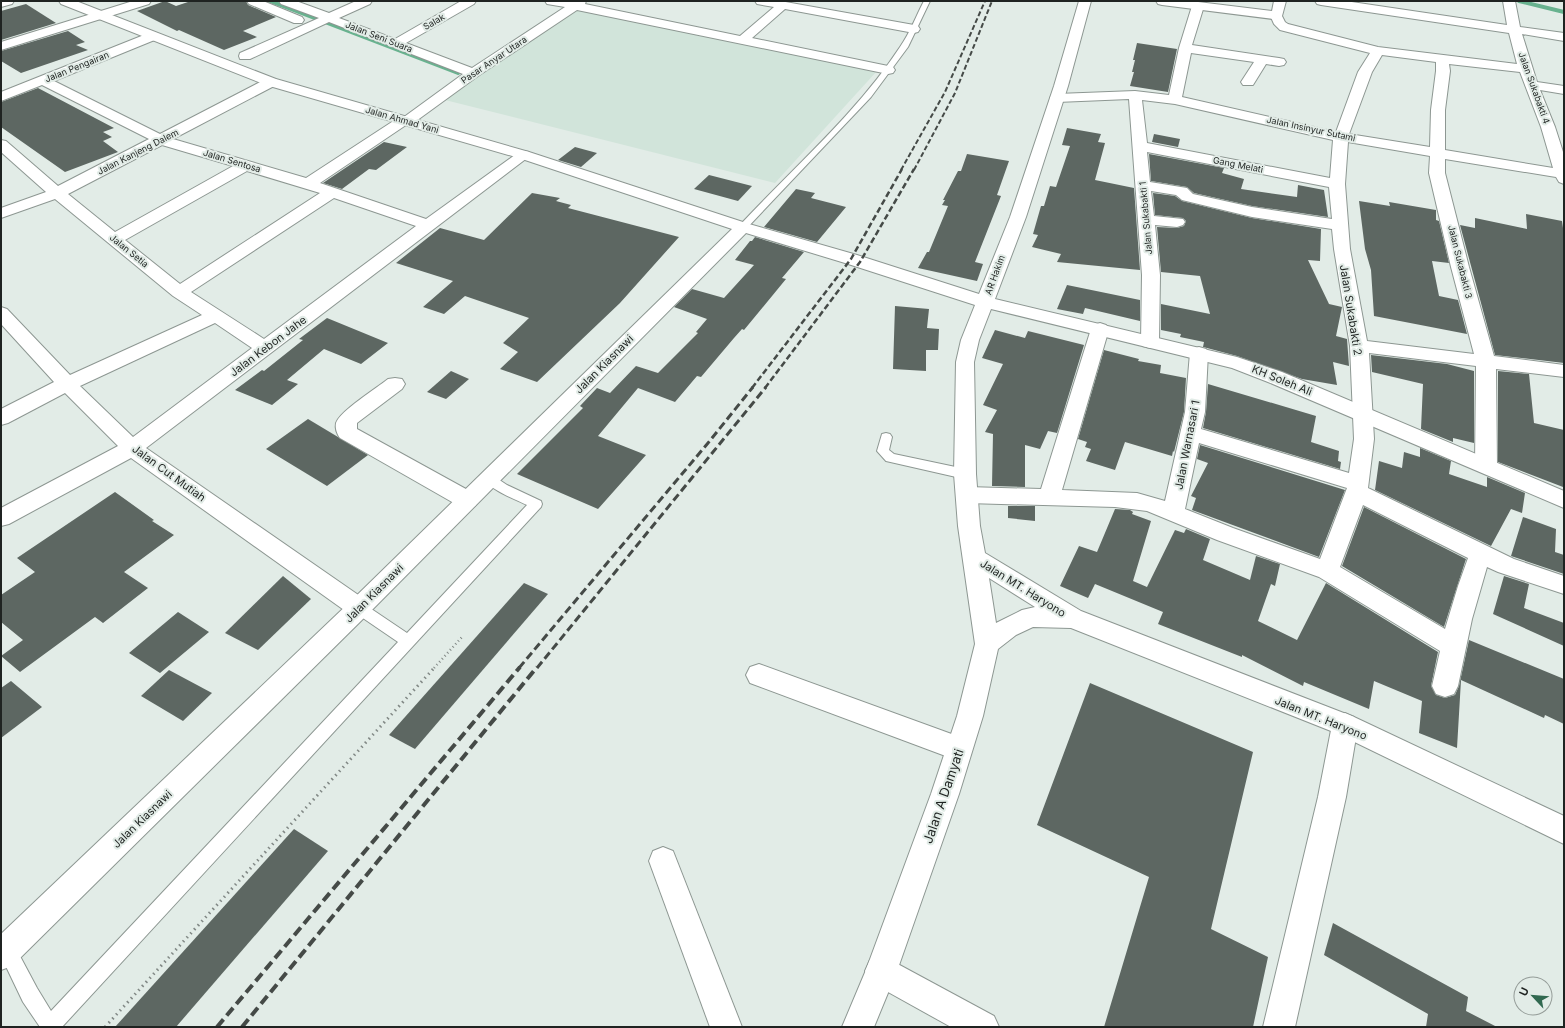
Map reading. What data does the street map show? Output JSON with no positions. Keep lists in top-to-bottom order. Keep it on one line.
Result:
{"streets":{"street":["Salak","Jalan Seni Suara","Pasar Anyar Utara","Jalan Pengairan","Jalan Sukabakti 4","Jalan Ahmad Yani","Jalan Insinyur Sutami","Jalan Kanjeng Dalem","Jalan Sentosa","Gang Melati","Jalan Sukabakti 1","Jalan Setia","Jalan Sukabakti 3","AR Hakim","Jalan Sukabakti 2","Jalan Kebon Jahe","Jalan Kiasnawi","KH Soleh Ali","Jalan Warnasari 1","Jalan Cut Mutiah","Jalan MT. Haryono","Jalan A Damyati"]},"crossings":[["Salak","Jalan Seni Suara"],["Jalan Seni Suara","Pasar Anyar Utara"],["Pasar Anyar Utara","Jalan Ahmad Yani"],["Pasar Anyar Utara","Jalan Sentosa"],["Jalan Pengairan","Jalan Ahmad Yani"],["Jalan Pengairan","Jalan Sentosa"],["Jalan Sukabakti 4","Jalan Insinyur Sutami"],["Jalan Ahmad Yani","Jalan Kanjeng Dalem"],["Jalan Ahmad Yani","AR Hakim"],["Jalan Ahmad Yani","Jalan Kebon Jahe"],["Jalan Ahmad Yani","Jalan Kiasnawi"],["Jalan Ahmad Yani","KH Soleh Ali"],["Jalan Insinyur Sutami","Jalan Sukabakti 1"],["Jalan Insinyur Sutami","Jalan Sukabakti 3"],["Jalan Insinyur Sutami","AR Hakim"],["Jalan Insinyur Sutami","Jalan Sukabakti 2"],["Jalan Kanjeng Dalem","Jalan Sentosa"],["Jalan Kanjeng Dalem","Jalan Setia"],["Jalan Sentosa","Jalan Kebon Jahe"],["Gang Melati","Jalan Sukabakti 1"],["Gang Melati","Jalan Sukabakti 2"],["Jalan Sukabakti 1","KH Soleh Ali"],["Jalan Setia","Jalan Kebon Jahe"],["Jalan Sukabakti 3","KH Soleh Ali"],["AR Hakim","KH Soleh Ali"],["AR Hakim","Jalan MT. Haryono"],["AR Hakim","Jalan A Damyati"],["Jalan Sukabakti 2","KH Soleh Ali"],["Jalan Kebon Jahe","Jalan Cut Mutiah"],["Jalan Kiasnawi","Jalan Cut Mutiah"],["KH Soleh Ali","Jalan Warnasari 1"],["Jalan MT. Haryono","Jalan A Damyati"]],"north":"top left"}
